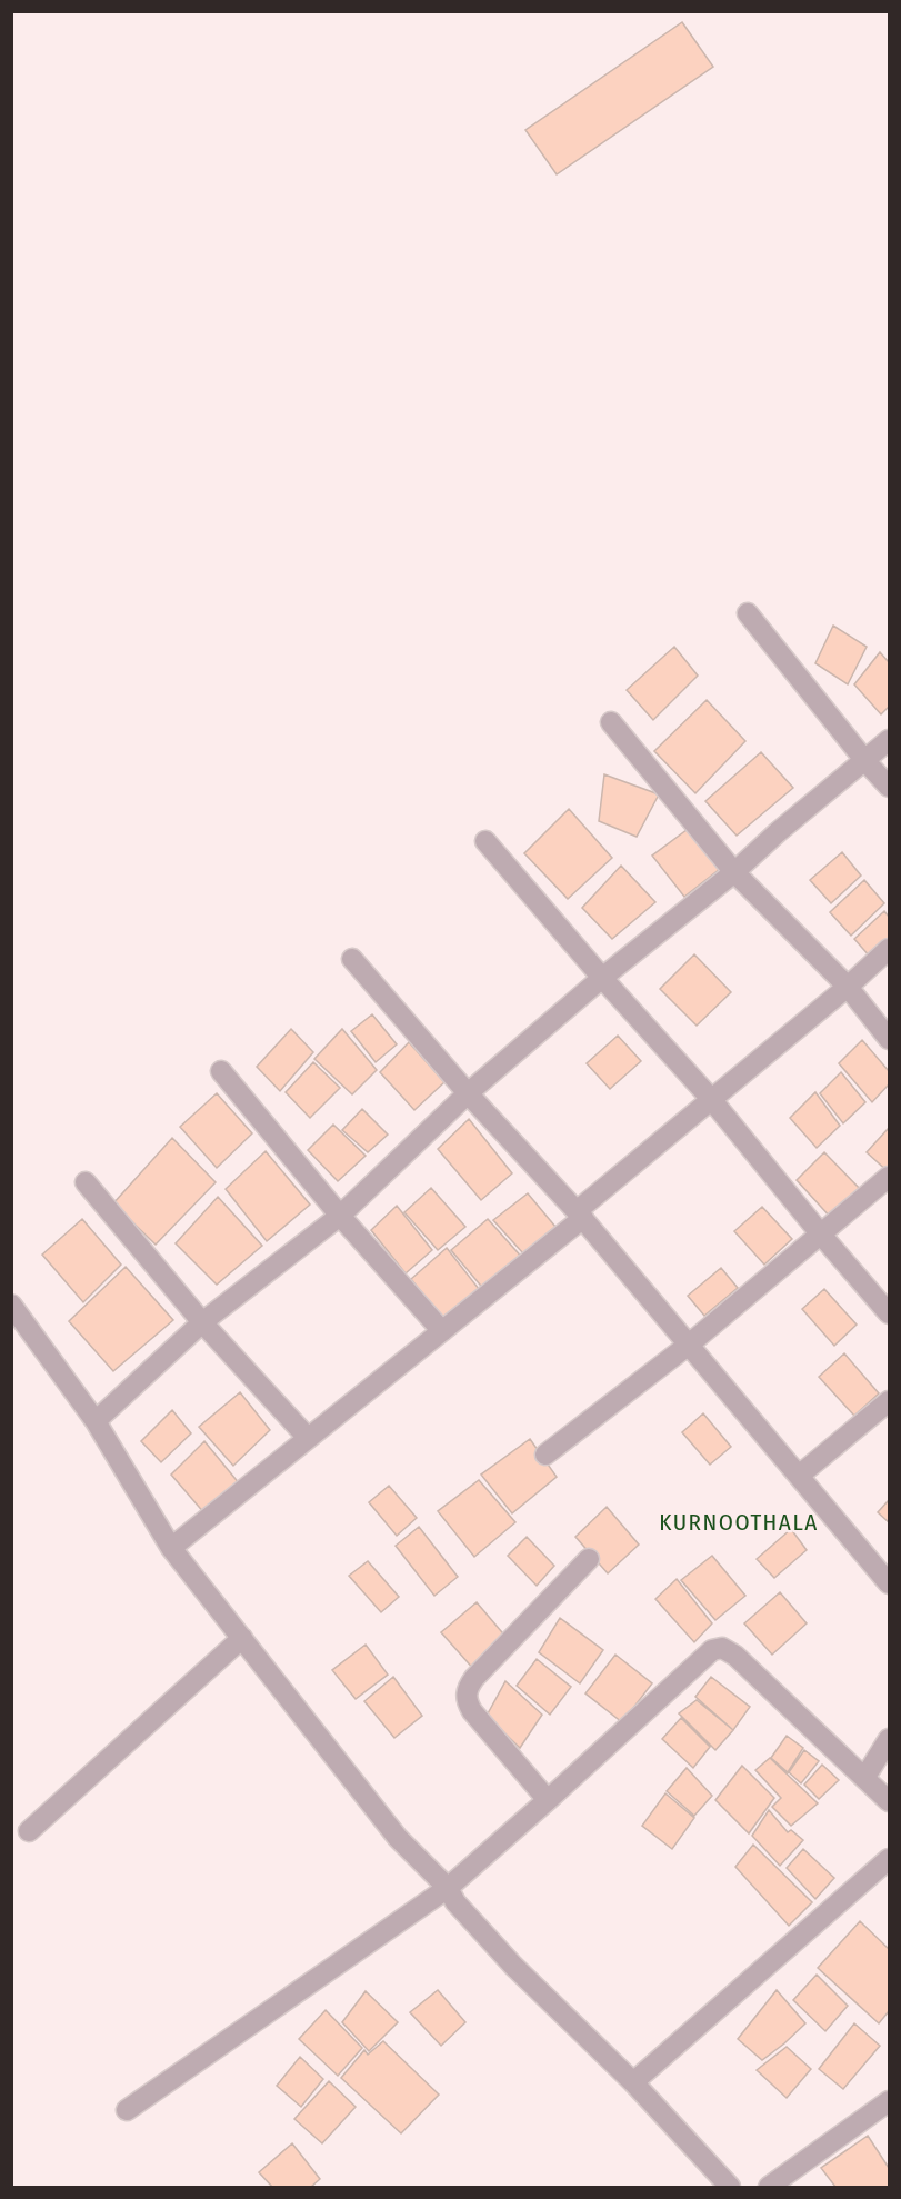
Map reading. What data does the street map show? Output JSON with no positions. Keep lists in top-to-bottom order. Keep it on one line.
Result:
{"districts":["KURNOOTHALA"]}
